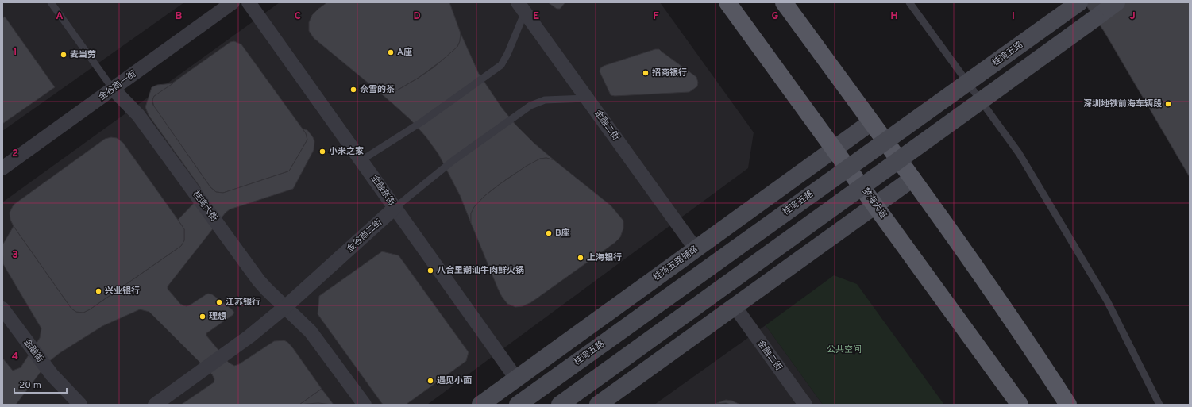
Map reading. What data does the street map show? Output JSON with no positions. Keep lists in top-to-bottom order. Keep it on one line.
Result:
{"streets":{"main road":["梦海大道"],"street":["桂湾五路","金谷南一街","金融二街","金融东街","桂湾大街","金谷南二街","桂湾五路辅路","金融街"]},"crossings":[["金谷南一街","桂湾大街"],["金融二街","金谷南二街"],["金融二街","桂湾五路辅路"],["金融东街","金谷南二街"],["金融东街","桂湾五路辅路"],["梦海大道","桂湾五路辅路"],["桂湾大街","金谷南二街"]],"parks":["公共空间"],"places":["A座","麦当劳","招商银行","奈雪的茶","深圳地铁前海车辆段","小米之家","B座","上海银行","八合里·潮汕牛肉鲜火锅","兴业银行","江苏银行","理想","遇见小面"],"scale_bar":"20 m","grid":{"columns":["A","B","C","D","E","F","G","H","I","J"],"rows":["1","2","3","4"]}}
